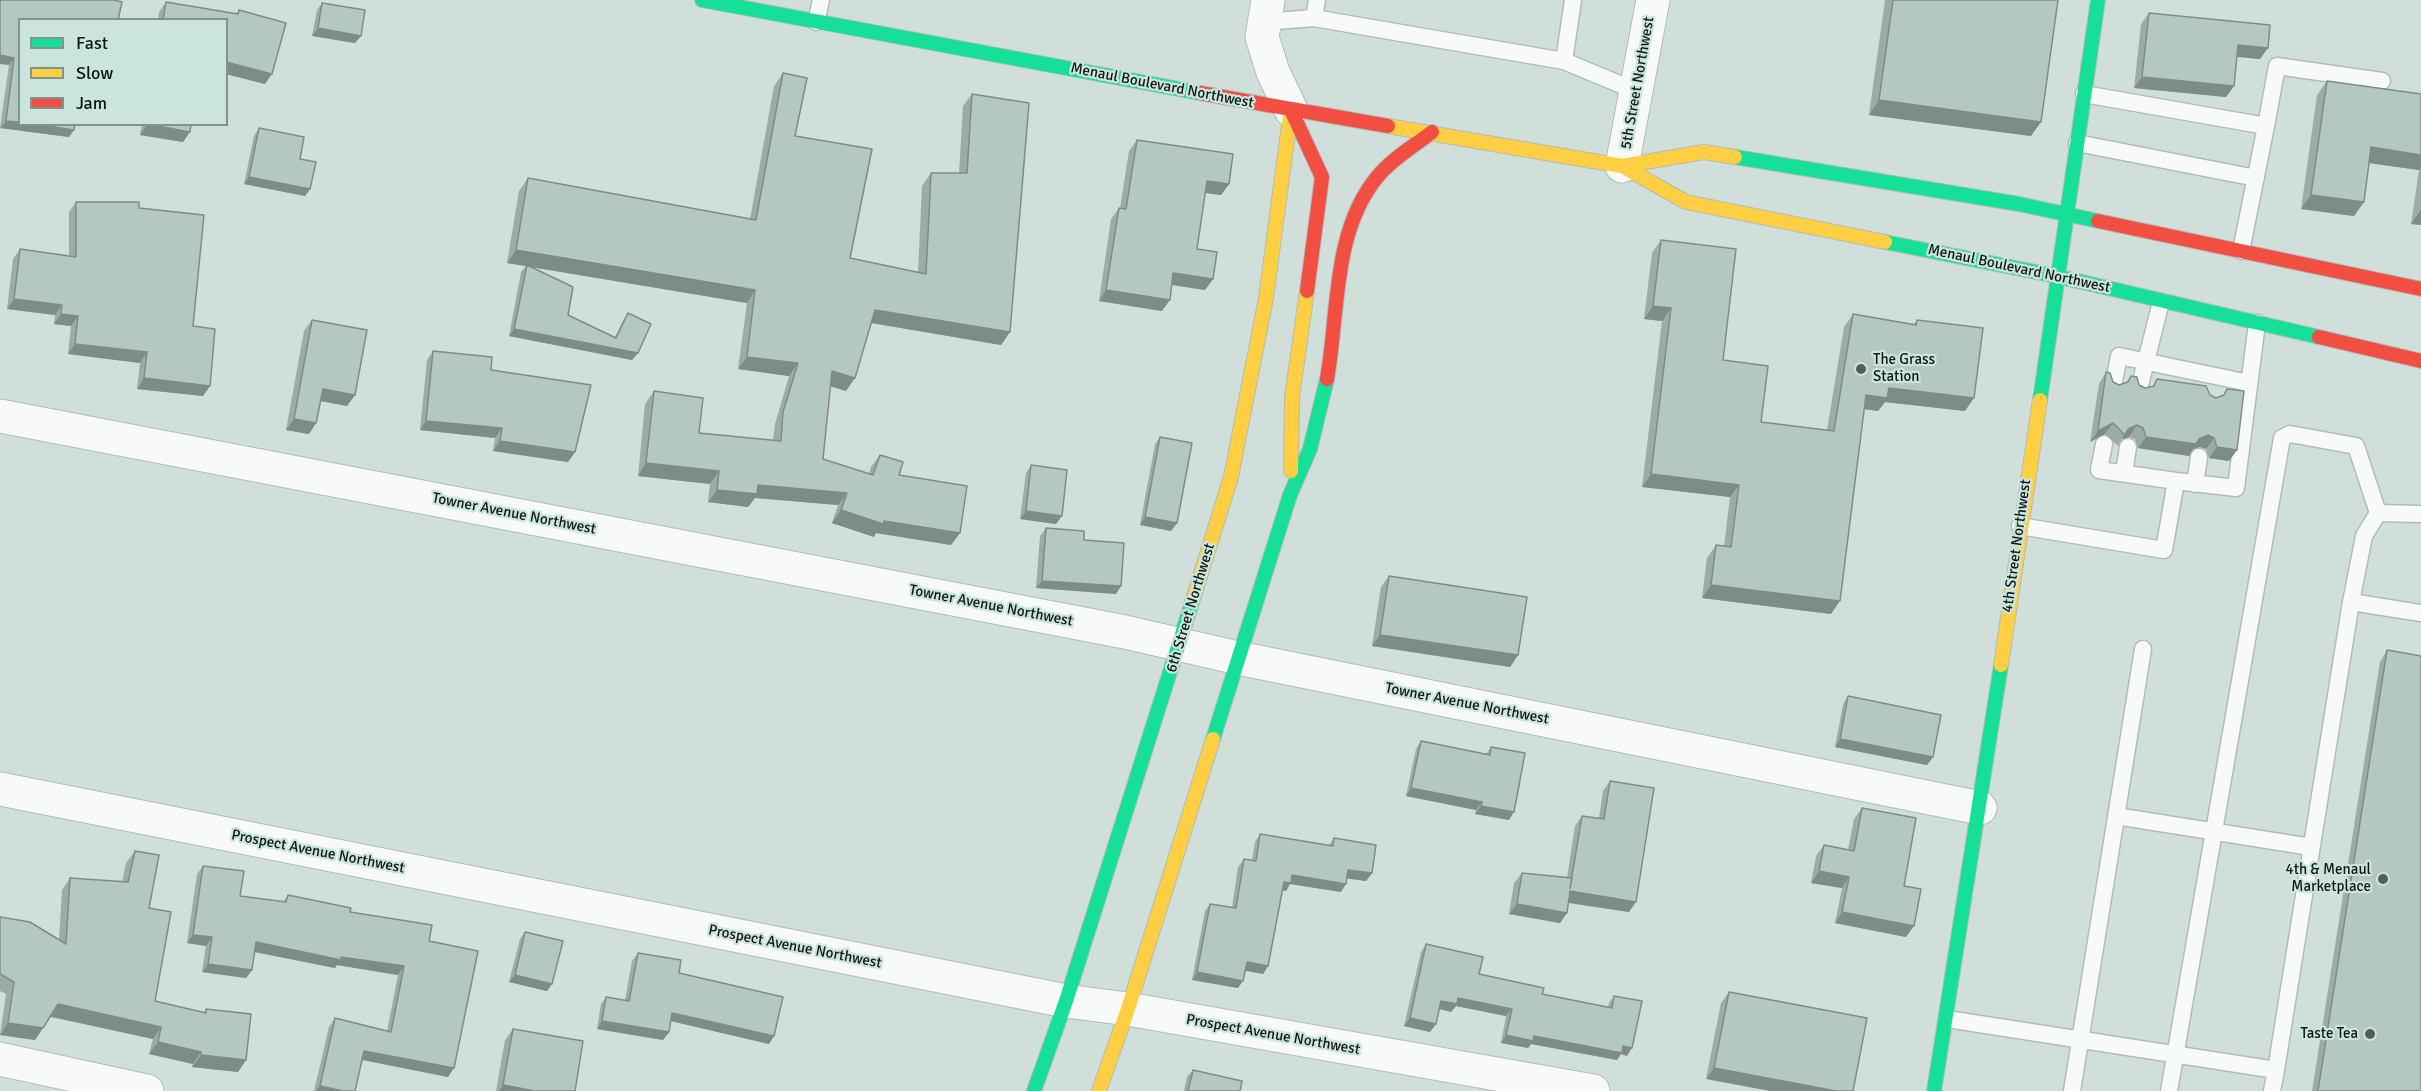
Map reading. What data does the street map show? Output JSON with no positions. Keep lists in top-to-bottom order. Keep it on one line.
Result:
{"streets":{"main road":["Menaul Boulevard Northwest","4th Street Northwest","6th Street Northwest"],"street":["5th Street Northwest","Towner Avenue Northwest","Prospect Avenue Northwest"]},"crossings":[["5th Street Northwest","Menaul Boulevard Northwest"],["Menaul Boulevard Northwest","4th Street Northwest"],["Menaul Boulevard Northwest","6th Street Northwest"],["Towner Avenue Northwest","4th Street Northwest"],["Towner Avenue Northwest","6th Street Northwest"],["6th Street Northwest","Prospect Avenue Northwest"]],"places":["The Grass Station","4th & Menaul Marketplace","Taste Tea"],"legend":["Fast","Slow","Jam"]}
